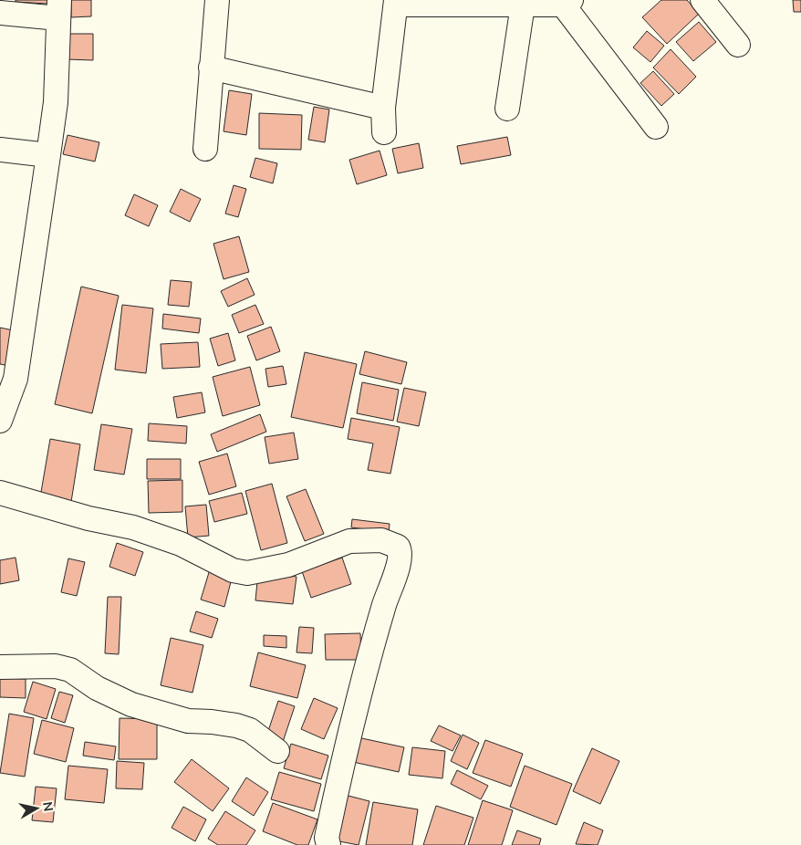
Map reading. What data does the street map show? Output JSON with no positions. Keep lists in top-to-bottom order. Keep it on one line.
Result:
{"north":"right"}
